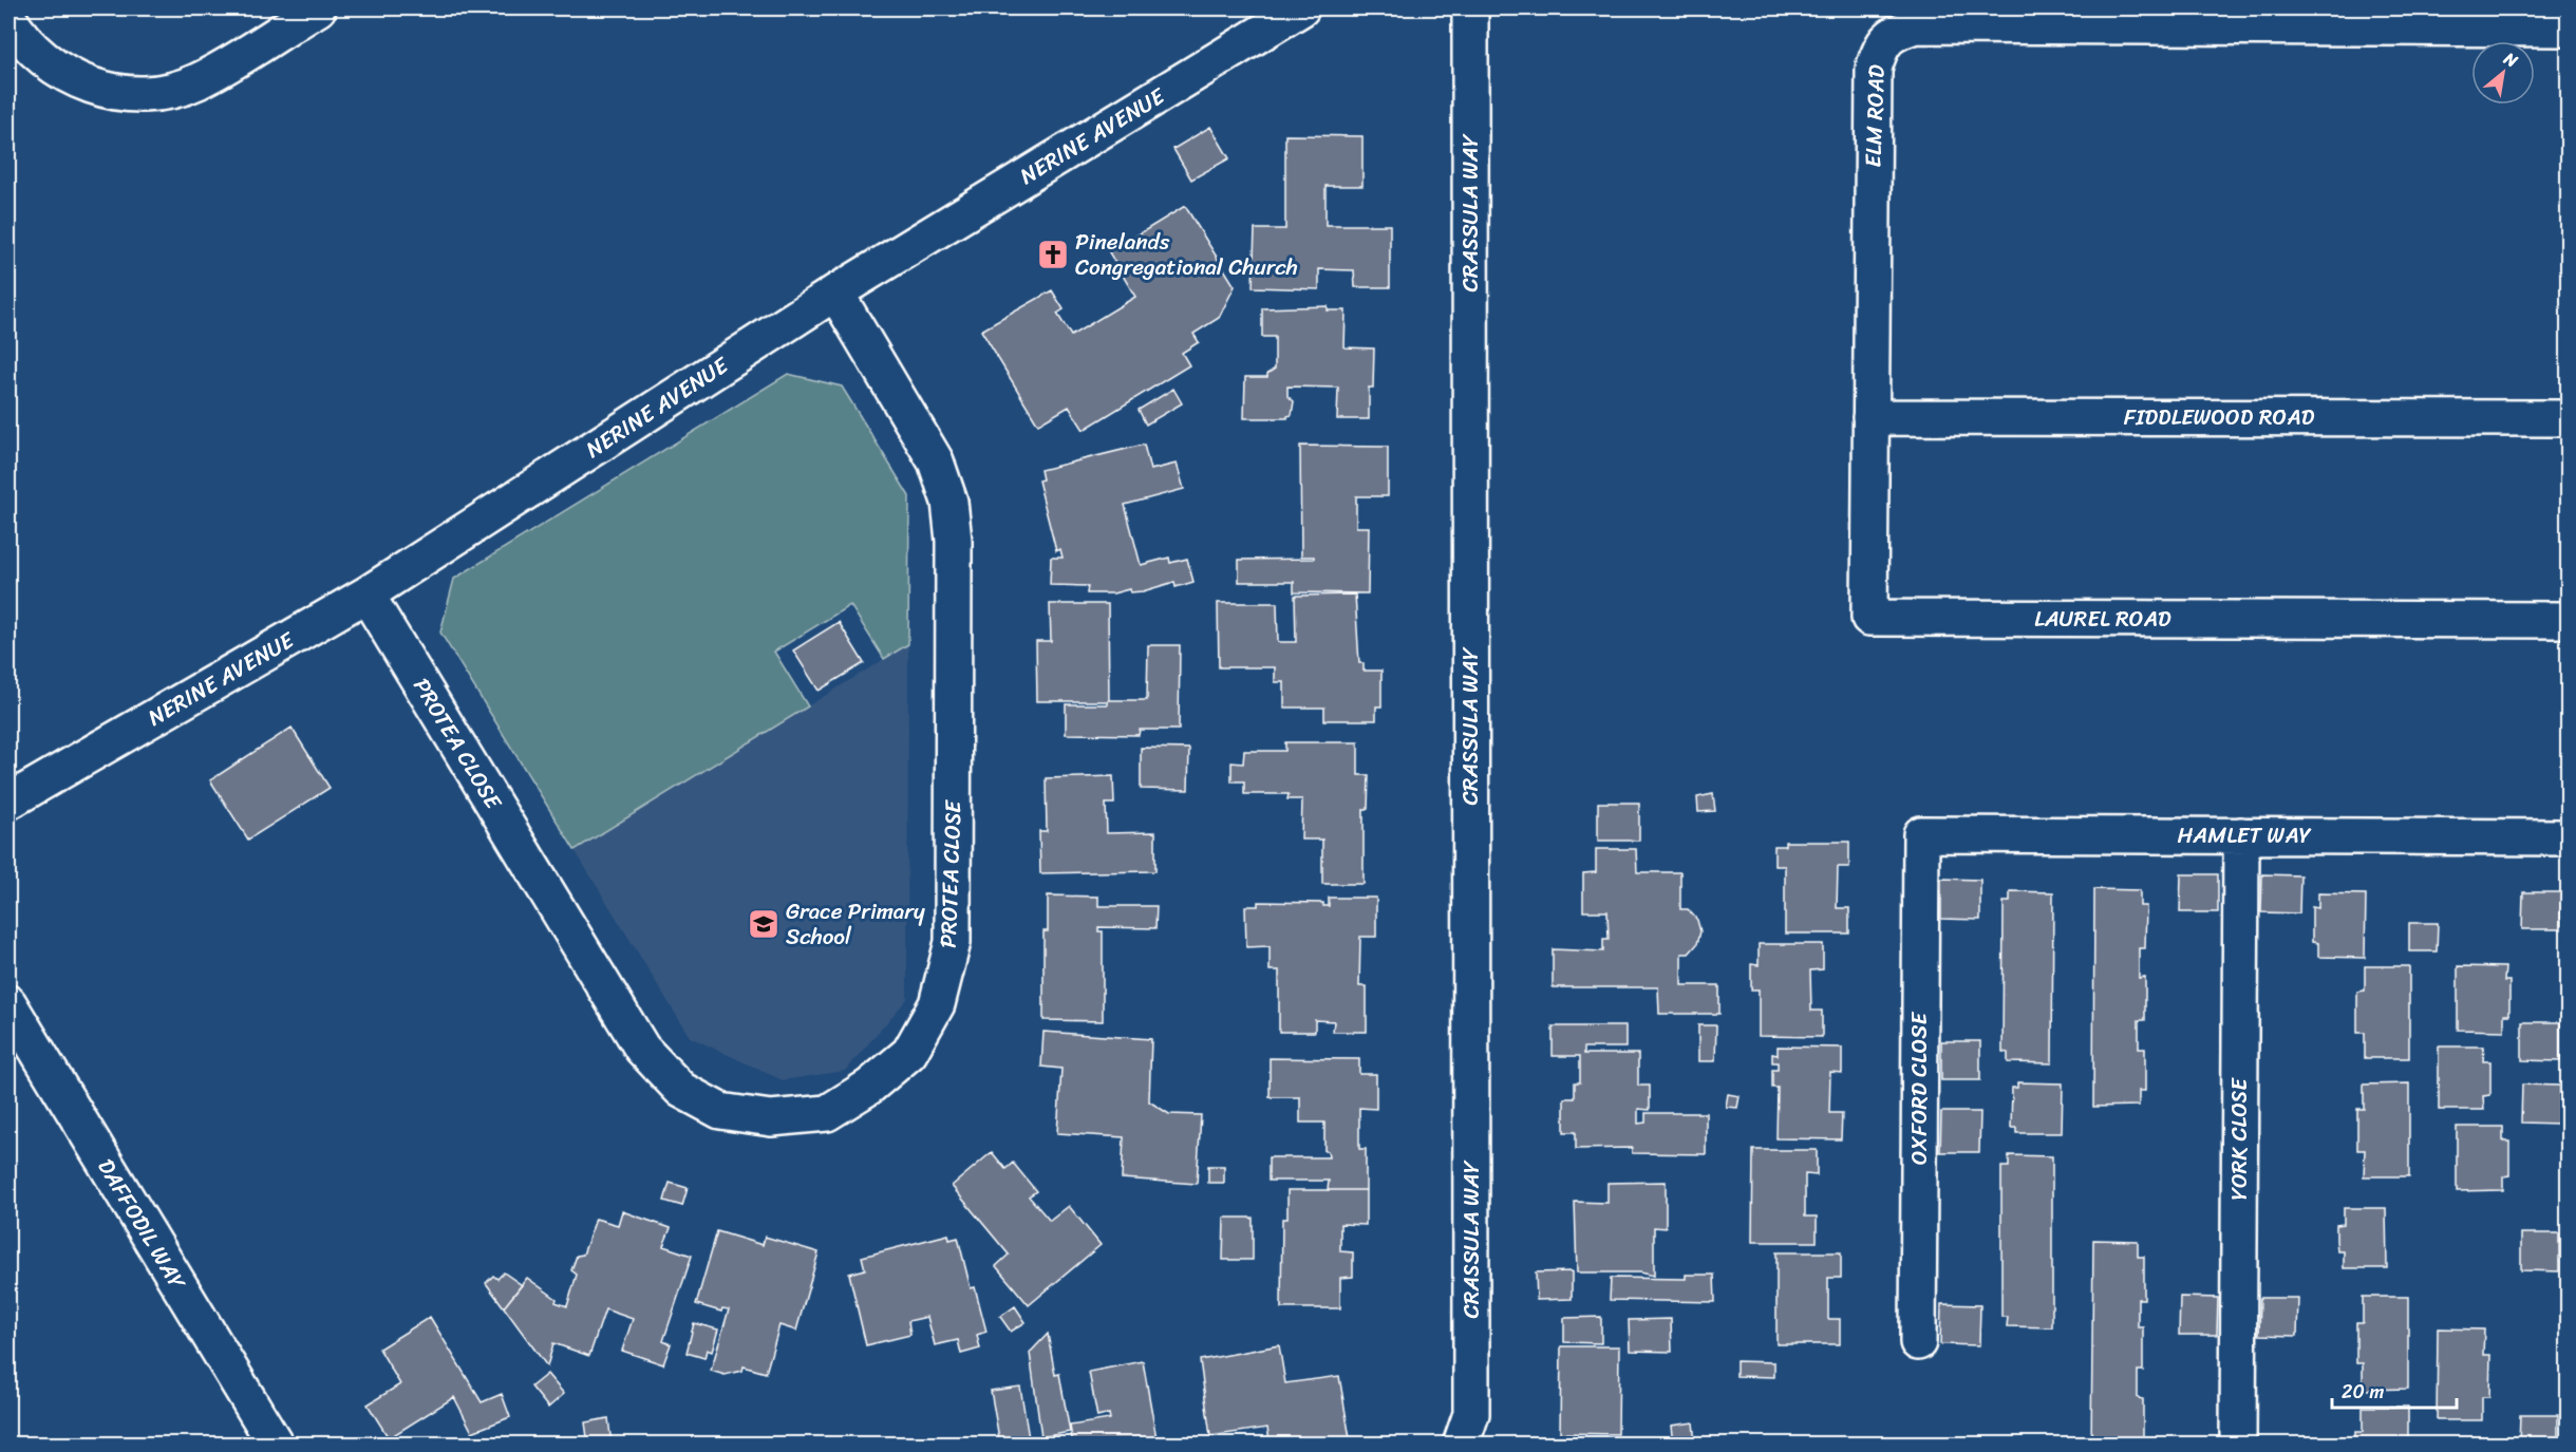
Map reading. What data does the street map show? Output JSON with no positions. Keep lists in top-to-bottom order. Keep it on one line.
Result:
{"streets":{"street":["ELM ROAD","NERINE AVENUE","CRASSULA WAY","FIDDLEWOOD ROAD","LAUREL ROAD","PROTEA CLOSE","HAMLET WAY","OXFORD CLOSE","YORK CLOSE","DAFFODIL WAY"]},"crossings":[["ELM ROAD","FIDDLEWOOD ROAD"],["ELM ROAD","LAUREL ROAD"],["NERINE AVENUE","PROTEA CLOSE"],["FIDDLEWOOD ROAD","LAUREL ROAD"],["HAMLET WAY","OXFORD CLOSE"],["HAMLET WAY","YORK CLOSE"]],"places":{"church":["Pinelands Congregational Church"],"school or university":["Grace Primary School"]},"scale_bar":"20 m","north":"top right"}
